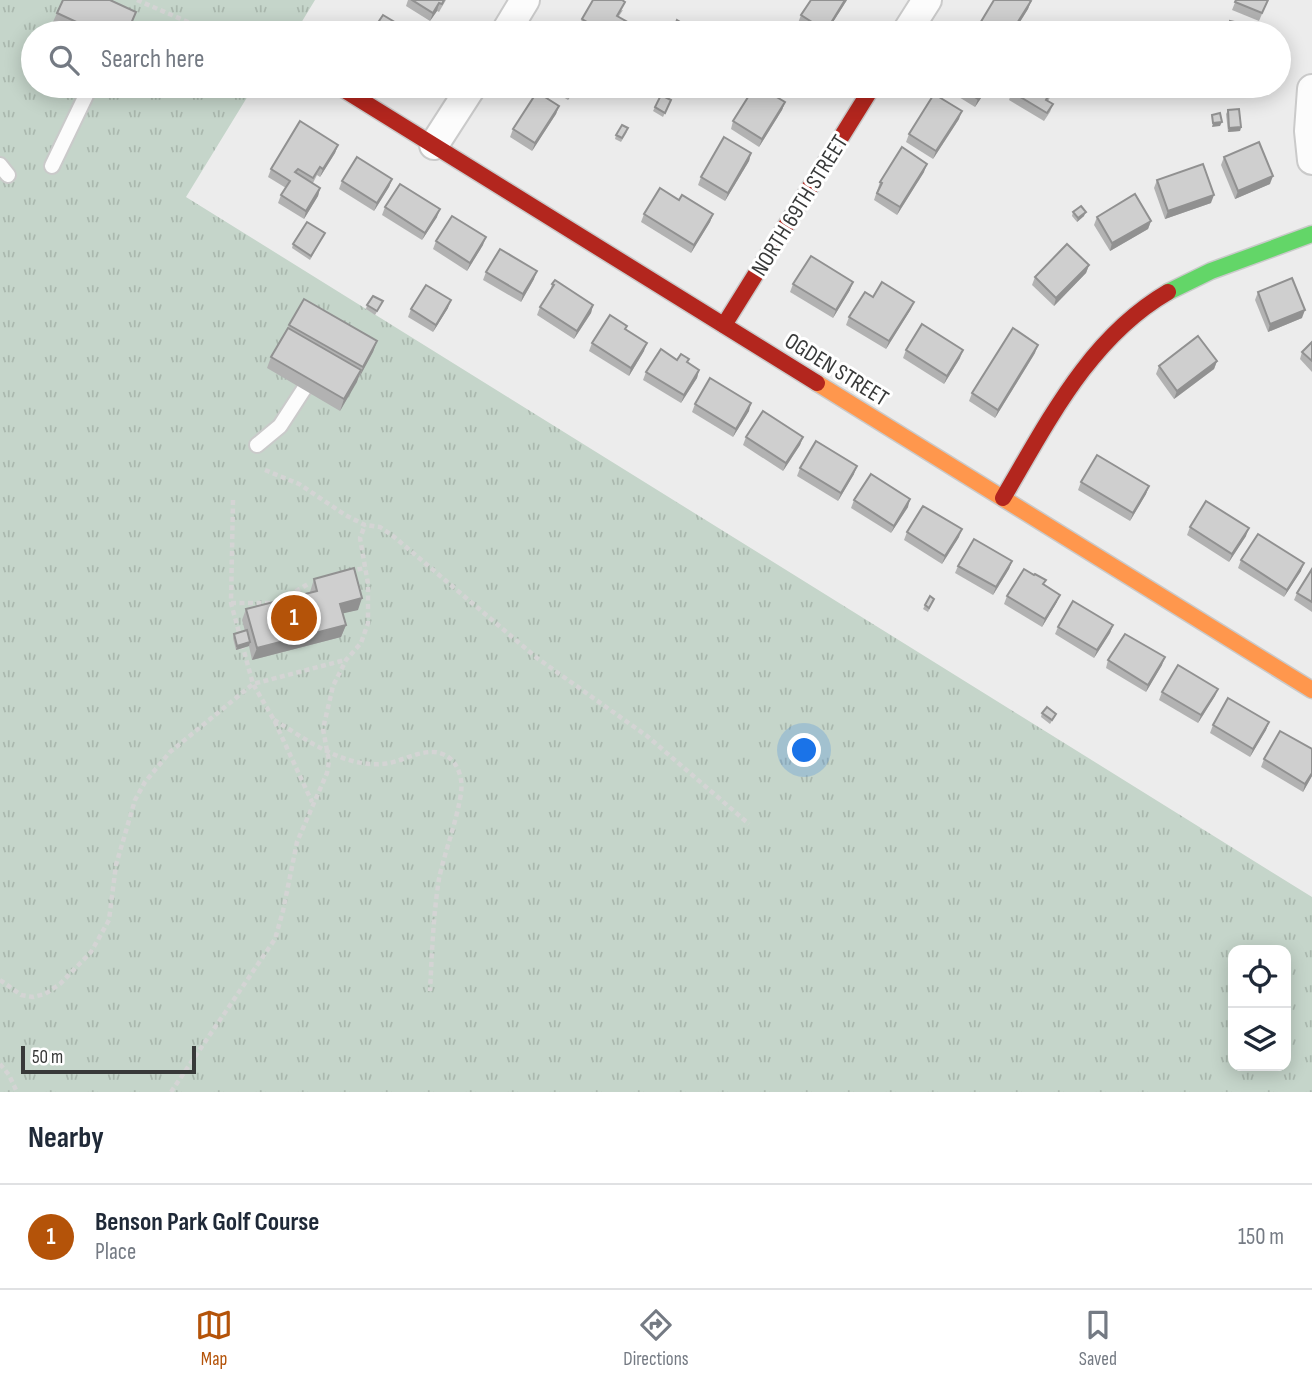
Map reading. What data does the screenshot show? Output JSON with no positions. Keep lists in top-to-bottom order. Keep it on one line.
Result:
{"streets":{"street":["NORTH 69TH STREET","OGDEN STREET"]},"crossings":[["NORTH 69TH STREET","OGDEN STREET"]],"scale_bar":"50 m","page":{"search":"Search here","pins":"1","scale":"50 m","heading":"Nearby","list":[{"mark":"1","name":"Benson Park Golf Course","note":"Place","value":"150 m"}],"nav":["Map","Directions","Saved"]}}
